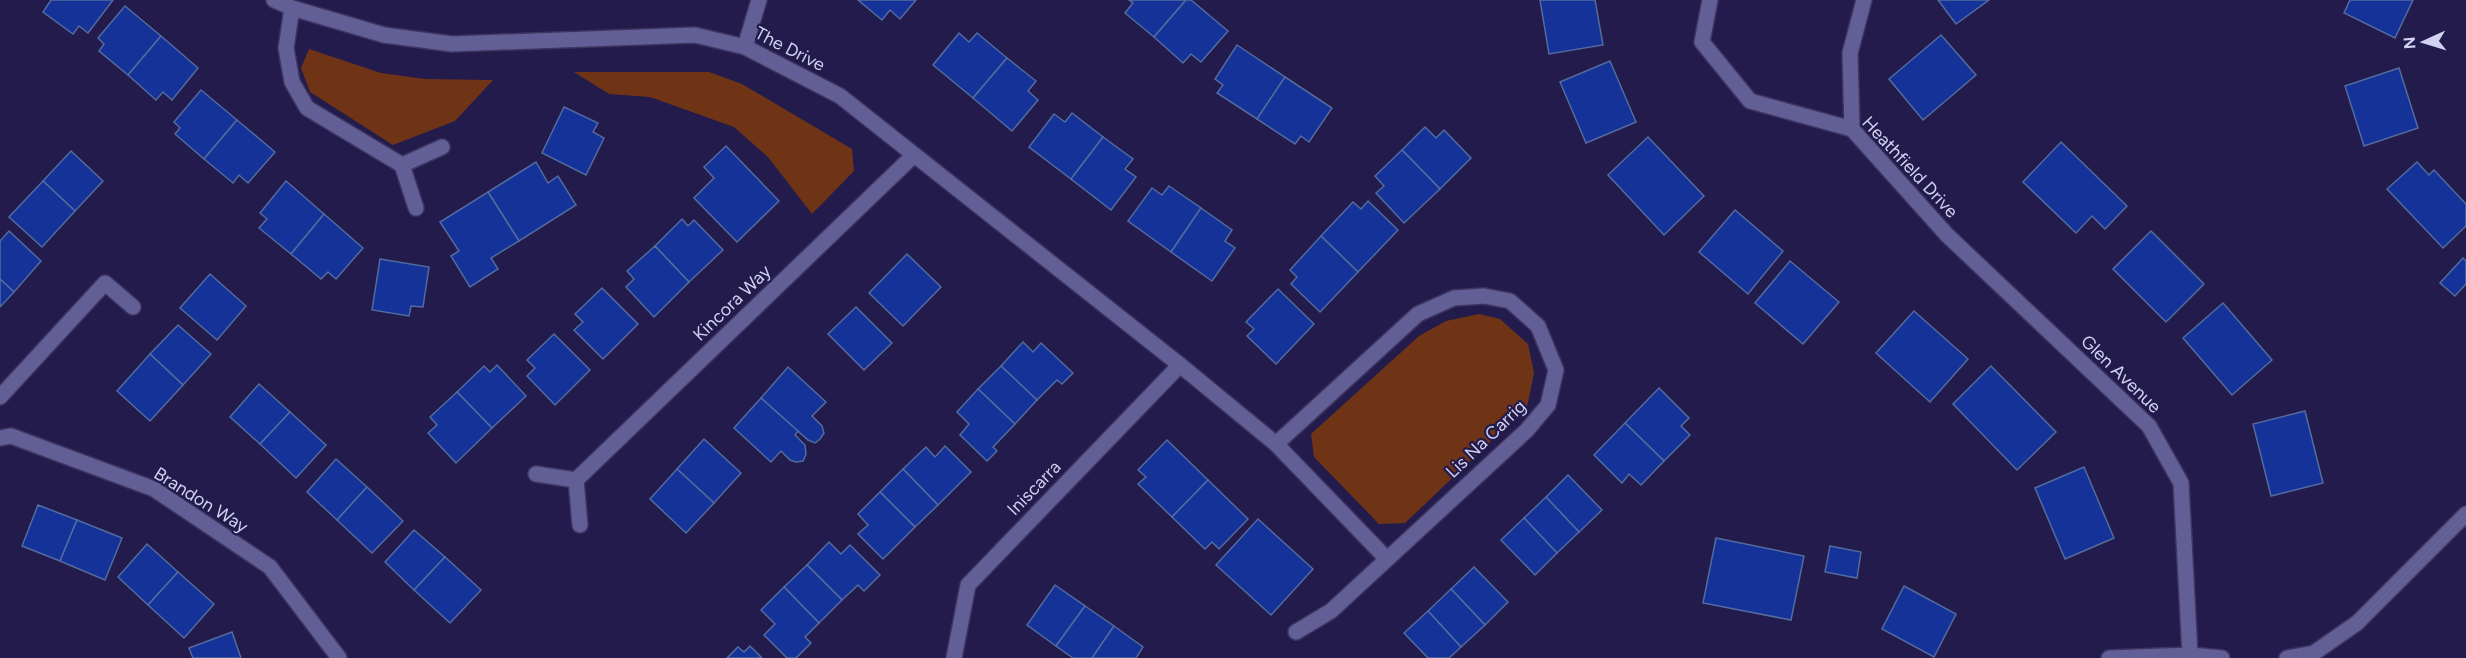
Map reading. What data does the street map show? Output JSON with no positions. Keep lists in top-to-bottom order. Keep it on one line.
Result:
{"streets":{"street":["The Drive","Heathfield Drive","Kincora Way","Glen Avenue","Lis Na Carrig","Iniscarra","Brandon Way"]},"crossings":[["The Drive","Kincora Way"],["The Drive","Iniscarra"],["Heathfield Drive","Glen Avenue"]],"north":"left"}
